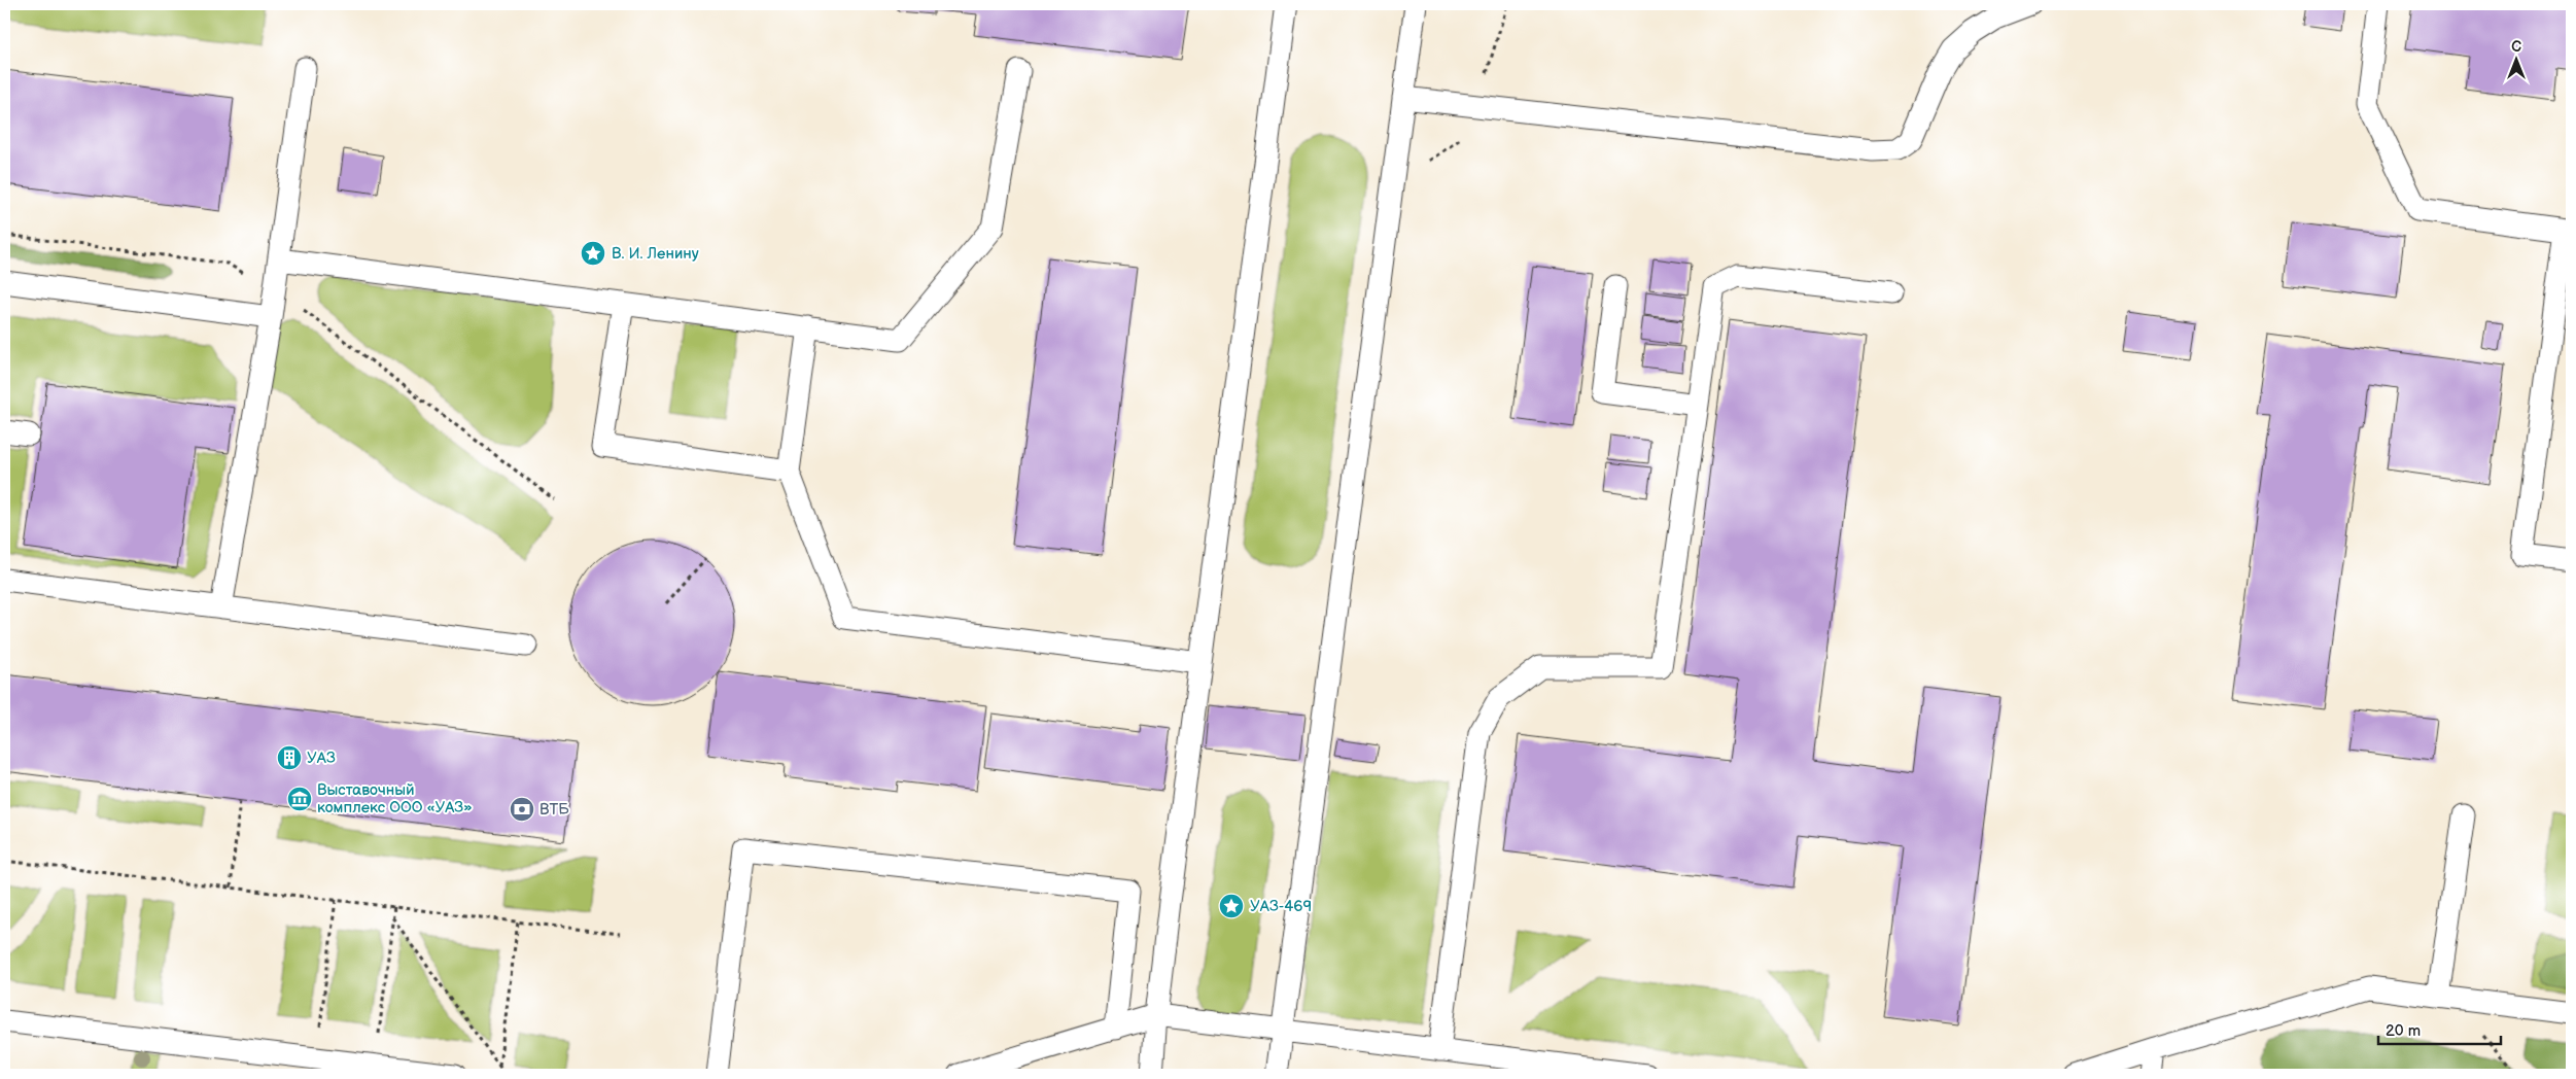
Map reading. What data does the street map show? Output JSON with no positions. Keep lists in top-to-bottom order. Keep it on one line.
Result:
{"places":{"place":["В. И. Ленину","УАЗ-469"],"building":["УАЗ"],"museum":["Выставочный комплекс ООО «УАЗ»"],"bank":["ВТБ"]},"scale_bar":"20 m","north":"top"}
